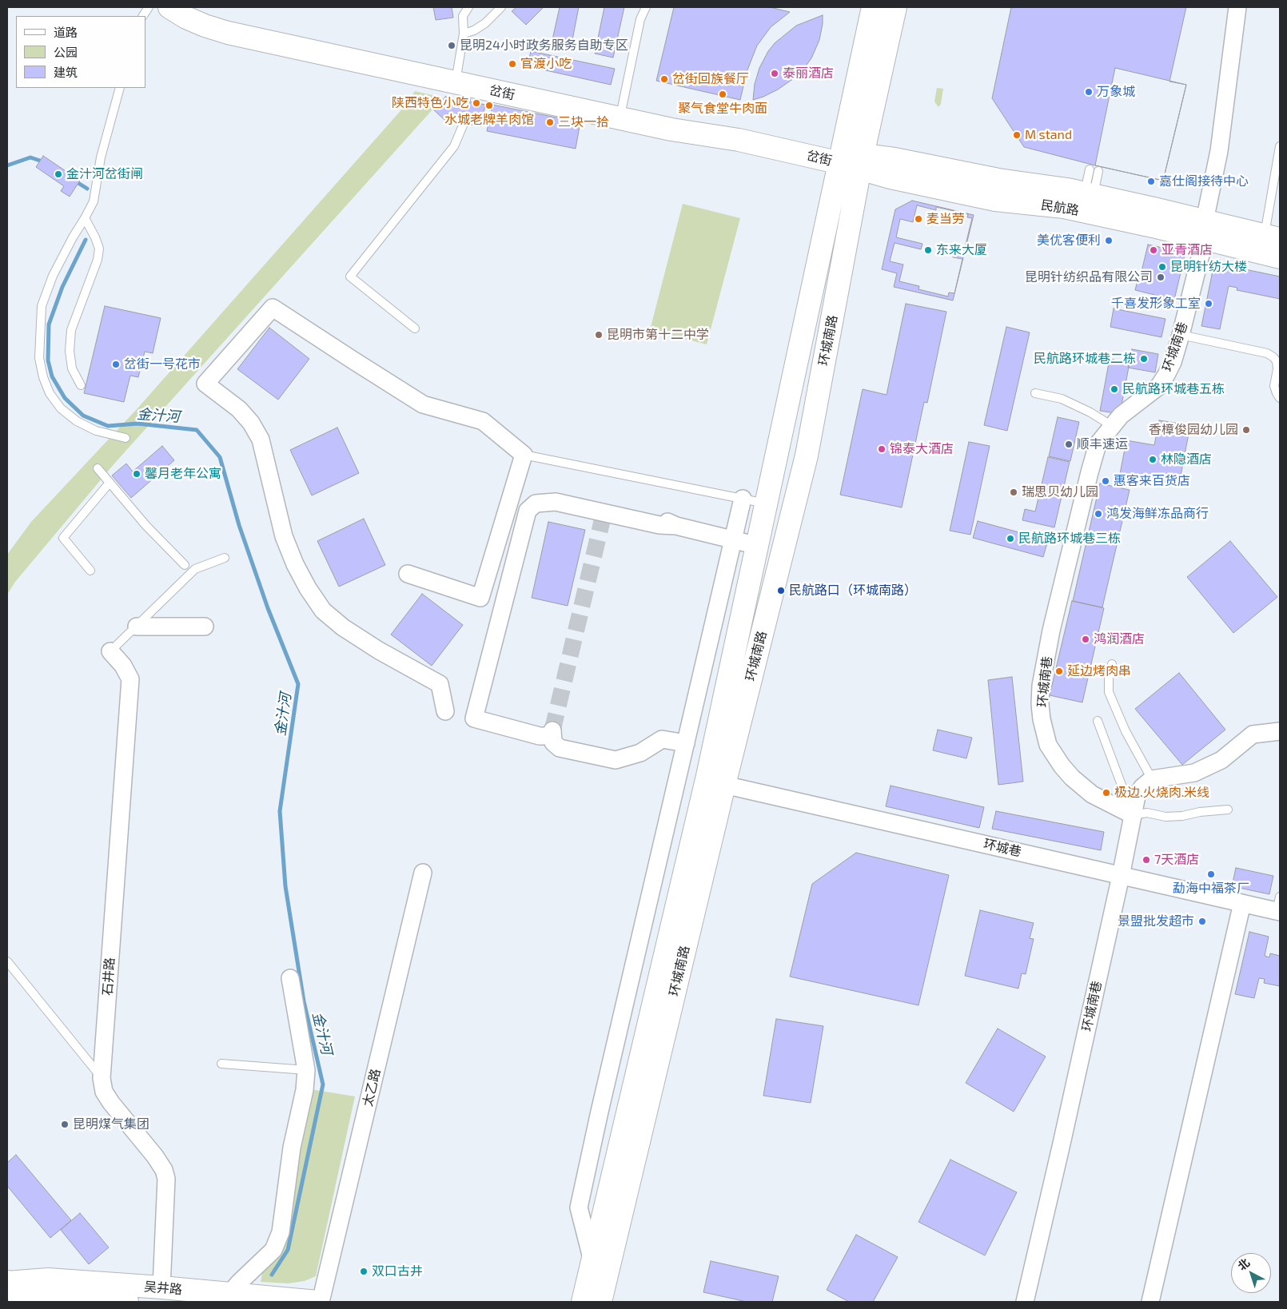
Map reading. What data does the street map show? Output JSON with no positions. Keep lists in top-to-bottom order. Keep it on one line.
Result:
{"streets":{"main road":["岔街","民航路","环城南路","吴井路"],"street":["环城南巷","环城巷","石井路","太乙路"]},"crossings":[["岔街","民航路"],["岔街","环城南路"],["民航路","环城南路"],["民航路","环城南巷"],["环城南路","环城巷"],["环城南巷","环城巷"],["石井路","吴井路"],["太乙路","吴井路"]],"water":["金汁河"],"places":["昆明24小时政务服务自助专区","官渡小吃","泰丽酒店","岔街回族餐厅","万象城","聚气食堂牛肉面","陕西特色小吃","水城老牌羊肉馆","三块一拾","M stand","金汁河岔街闸","嘉仕阁接待中心","麦当劳","美优客便利","东来大厦","亚青酒店","昆明针纺大楼","昆明针纺织品有限公司","千喜发形象工室","昆明市第十二中学","民航路环城巷二栋","岔街一号花市","民航路环城巷五栋","香樟俊园幼儿园","顺丰速运","锦泰大酒店","林隐酒店","馨月老年公寓","惠客来百货店","瑞思贝幼儿园","鸿发海鲜冻品商行","民航路环城巷三栋","民航路口（环城南路）","鸿润酒店","延边烤肉串","极边.火烧肉.米线","7天酒店","勐海中福茶厂","景盟批发超市","昆明煤气集团","双口古井"],"legend":["道路","公园","建筑"],"north":"top left"}
